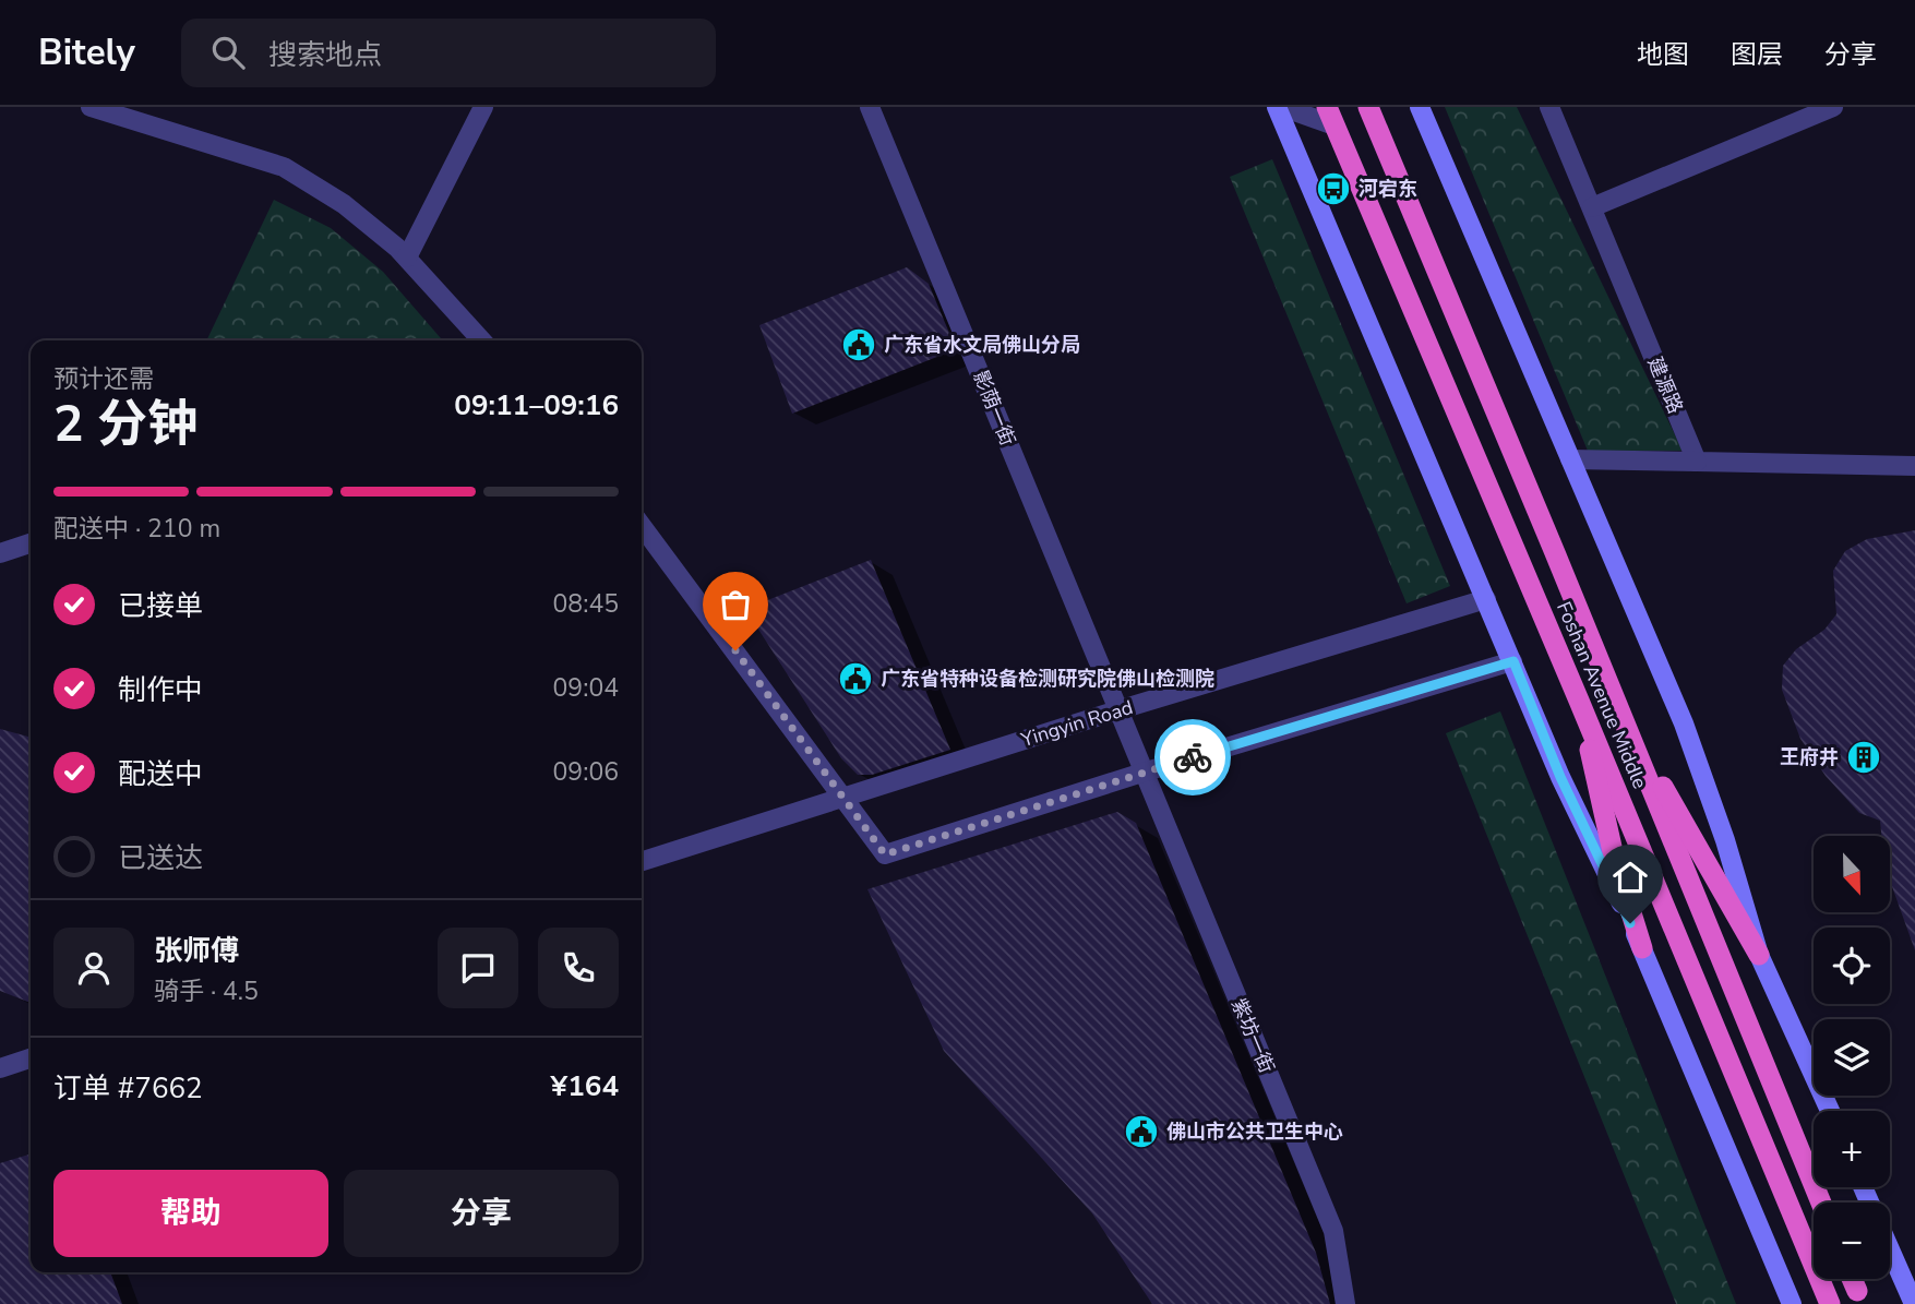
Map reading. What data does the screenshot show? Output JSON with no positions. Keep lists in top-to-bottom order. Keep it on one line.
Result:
{"streets":{"highway":["Foshan Avenue Middle"],"street":["建源路","影荫一街","Yingyin Road","紫坊一街"]},"crossings":[["影荫一街","Yingyin Road"],["影荫一街","紫坊一街"]],"places":{"bus stop":["河宕东"],"public building":["广东省水文局佛山分局","广东省特种设备检测研究院佛山检测院","佛山市公共卫生中心"],"building":["王府井"]},"north":"bottom","page":{"header":"Bitely","search":"搜索地点","nav":["地图","图层","分享"],"heading":["2 分钟","预计还需","09:11–09:16"],"panel":["张师傅","骑手 · 4.5","订单 #7662","¥164"],"bar":"配送中 · 210 m","list":[["已接单","08:45"],["制作中","09:04"],["配送中","09:06"],"已送达"],"map_buttons":["+","−"],"buttons":["帮助","分享"]}}
